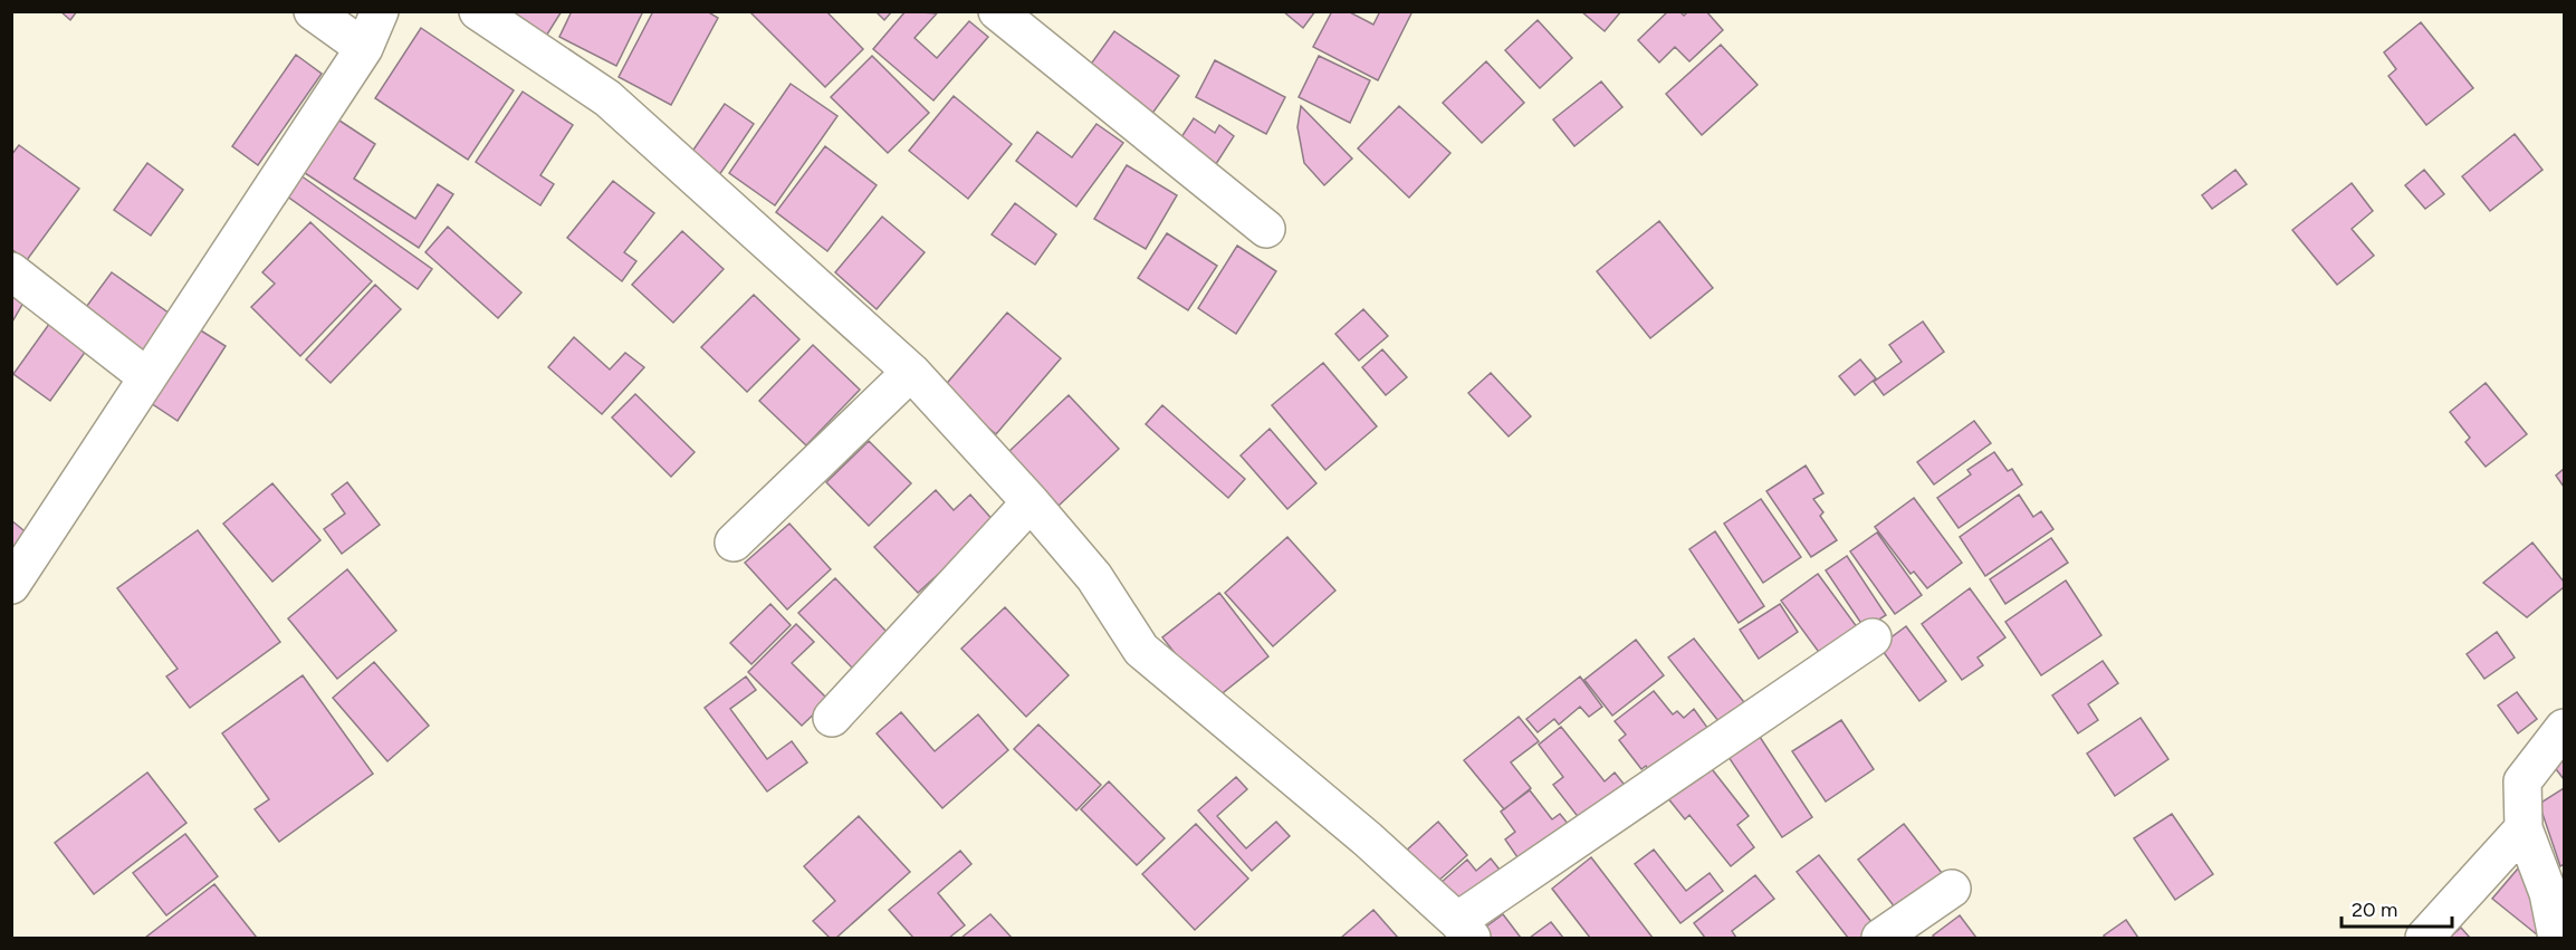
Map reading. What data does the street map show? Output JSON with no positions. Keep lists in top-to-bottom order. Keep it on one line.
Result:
{"scale_bar":"20 m"}
